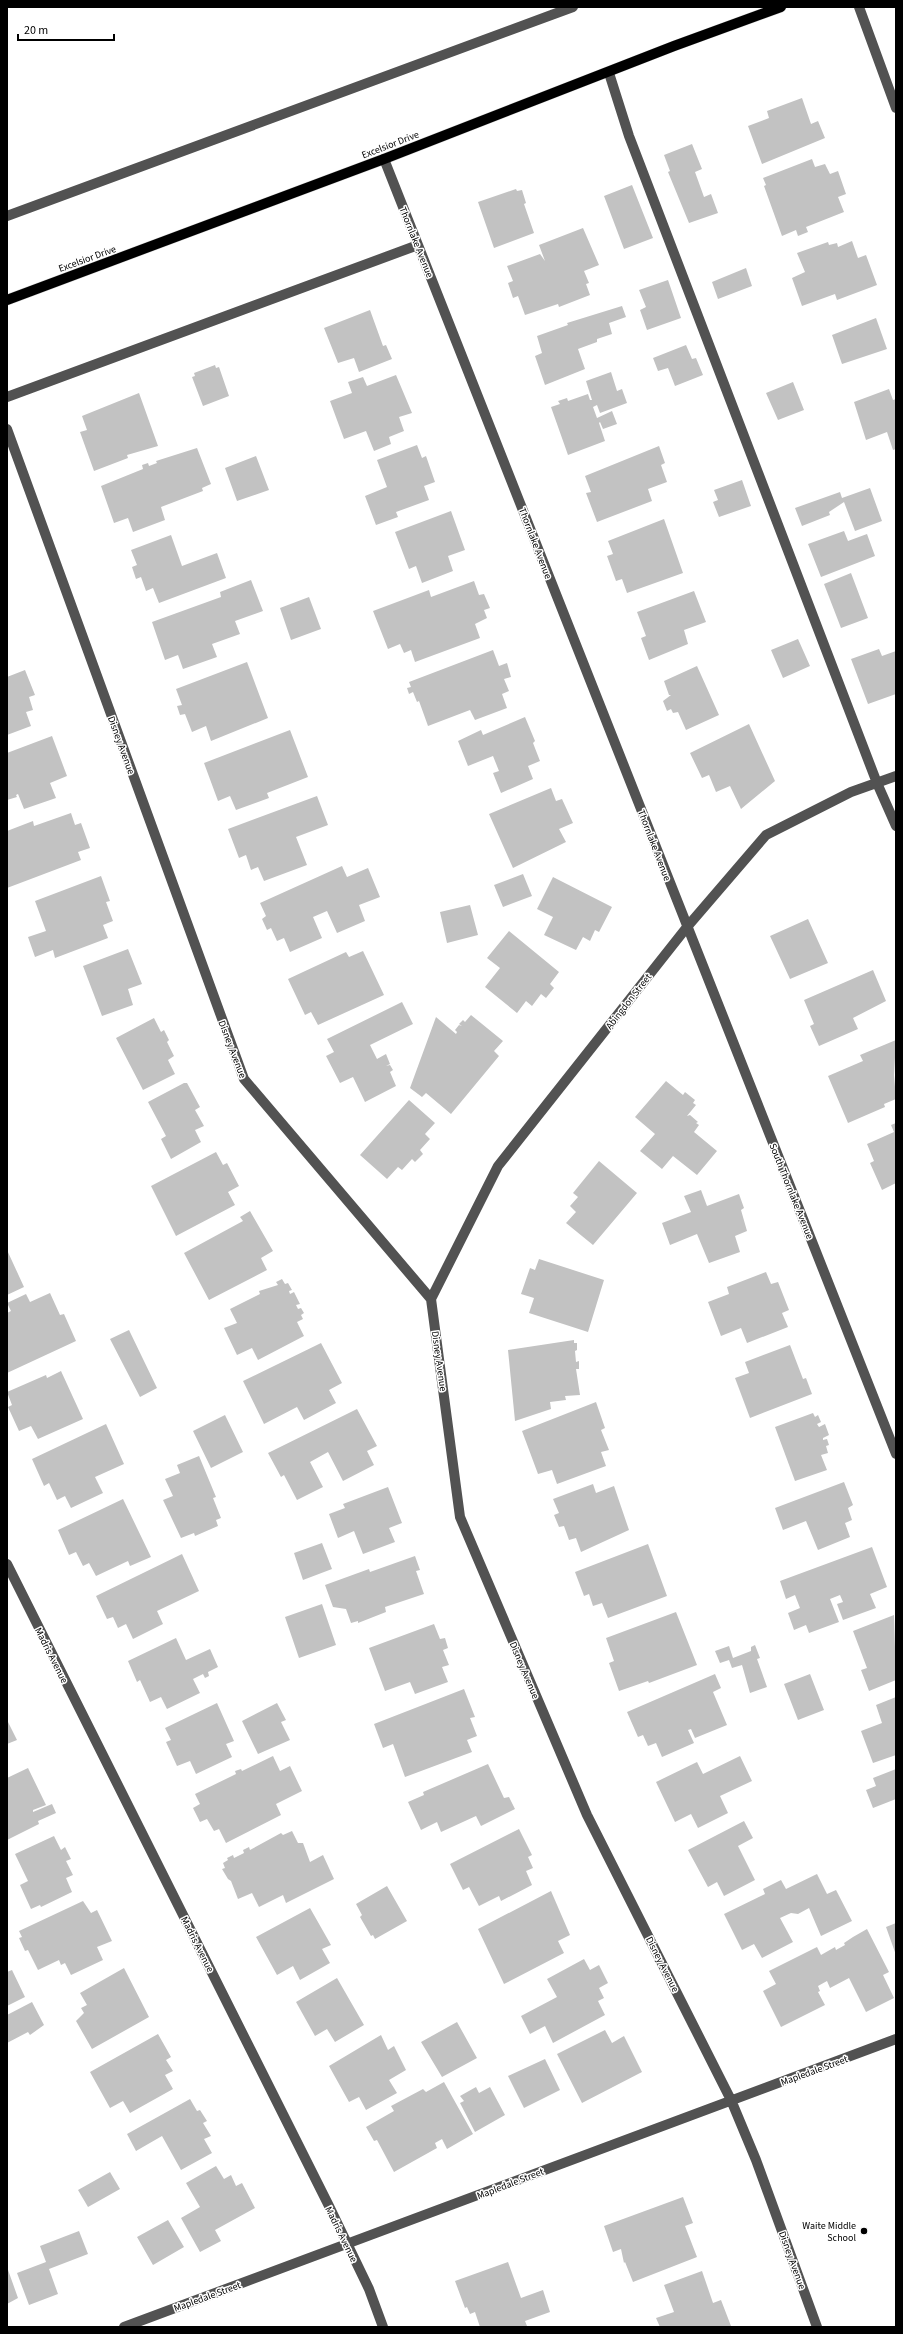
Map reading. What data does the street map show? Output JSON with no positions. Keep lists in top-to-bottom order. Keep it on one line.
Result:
{"streets":{"main road":["Excelsior Drive"],"street":["Thornlake Avenue","Disney Avenue","Abingdon Street","South Thornlake Avenue","Madris Avenue","Mapledale Street"]},"crossings":[["Excelsior Drive","Thornlake Avenue"],["Thornlake Avenue","Abingdon Street"],["Thornlake Avenue","South Thornlake Avenue"],["Disney Avenue","Abingdon Street"],["Disney Avenue","Mapledale Street"],["Abingdon Street","South Thornlake Avenue"],["Madris Avenue","Mapledale Street"]],"places":["Waite Middle School"],"scale_bar":"20 m"}
